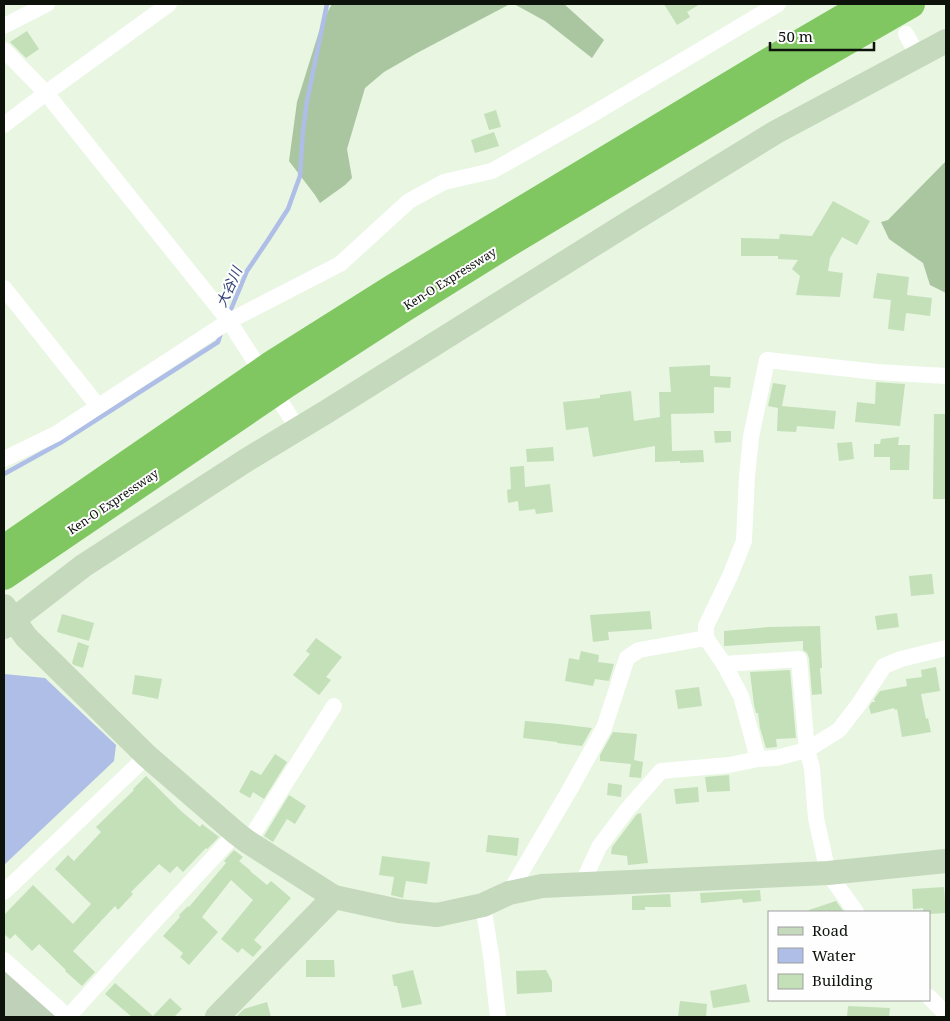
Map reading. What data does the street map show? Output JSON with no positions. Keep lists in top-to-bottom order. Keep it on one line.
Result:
{"streets":{"highway":["Ken-O Expressway"]},"water":["大谷川"],"legend":["Road","Water","Building"],"scale_bar":"50 m"}
